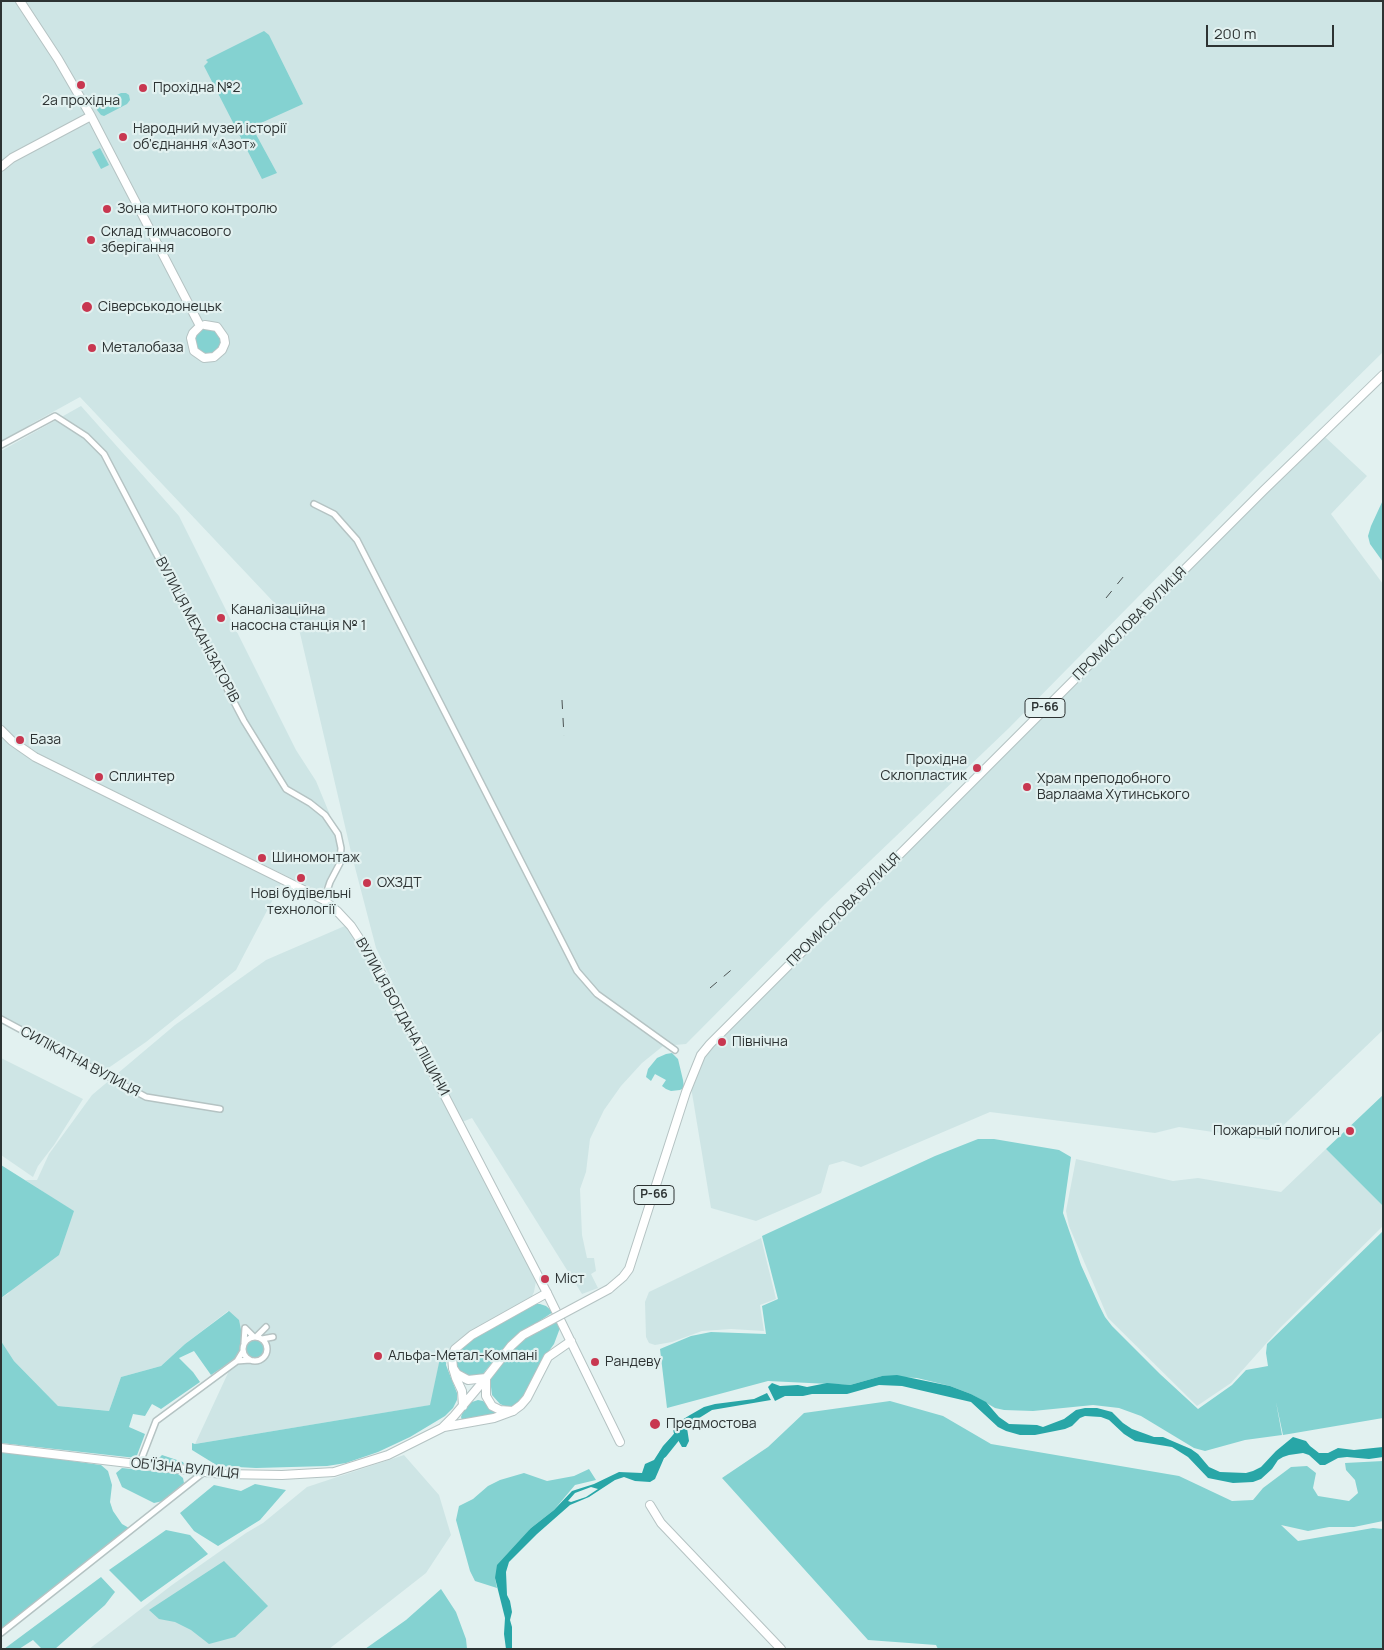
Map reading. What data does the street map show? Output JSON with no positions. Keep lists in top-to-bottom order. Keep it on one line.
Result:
{"streets":{"main road":["ПРОМИСЛОВА ВУЛИЦЯ","Р-66","ВУЛИЦЯ БОГДАНА ЛІЩИНИ","ОБ’ЇЗНА ВУЛИЦЯ"],"street":["ВУЛИЦЯ МЕХАНІЗАТОРІВ","СИЛІКАТНА ВУЛИЦЯ"]},"crossings":[["ВУЛИЦЯ МЕХАНІЗАТОРІВ","ВУЛИЦЯ БОГДАНА ЛІЩИНИ"]],"places":["2а прохідна","Прохідна №2","Народний музей історії об'єднання «Азот»","Зона митного контролю","Склад тимчасового зберігання","Сіверськодонецьк","Металобаза","Каналізаційна насосна станція № 1","База","Прохідна Склопластик","Сплинтер","Храм преподобного Варлаама Хутинського","Шиномонтаж","Нові будівельні технології","ОХЗДТ","Північна","Пожарный полигон","Міст","Альфа-Метал-Компані","Рандеву","Предмостова"],"scale_bar":"200 m"}
